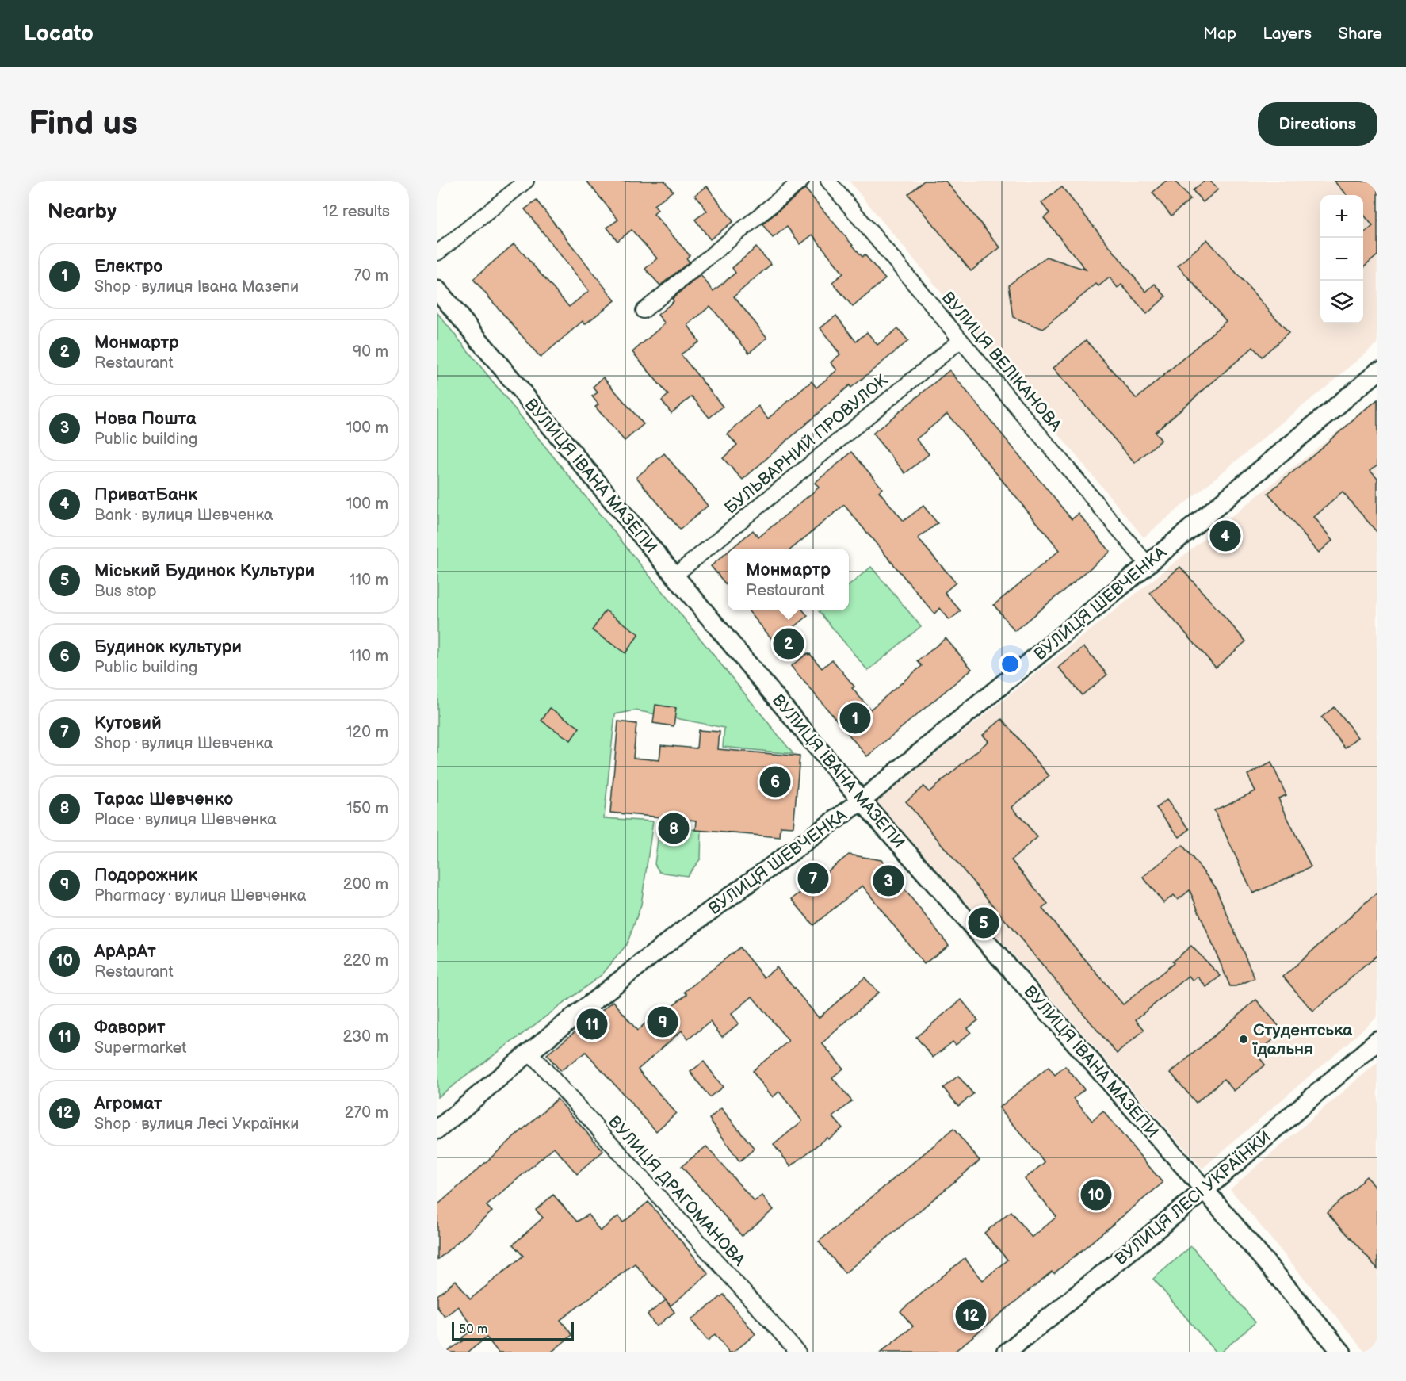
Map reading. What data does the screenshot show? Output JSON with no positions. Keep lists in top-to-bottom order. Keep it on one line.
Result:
{"streets":{"street":["ВУЛИЦЯ ВЕЛІКАНОВА","БУЛЬВАРНИЙ ПРОВУЛОК","ВУЛИЦЯ ІВАНА МАЗЕПИ","ВУЛИЦЯ ШЕВЧЕНКА","ВУЛИЦЯ ДРАГОМАНОВА","ВУЛИЦЯ ЛЕСІ УКРАЇНКИ"]},"crossings":[["ВУЛИЦЯ ВЕЛІКАНОВА","БУЛЬВАРНИЙ ПРОВУЛОК"],["ВУЛИЦЯ ВЕЛІКАНОВА","ВУЛИЦЯ ШЕВЧЕНКА"],["БУЛЬВАРНИЙ ПРОВУЛОК","ВУЛИЦЯ ІВАНА МАЗЕПИ"],["ВУЛИЦЯ ІВАНА МАЗЕПИ","ВУЛИЦЯ ШЕВЧЕНКА"],["ВУЛИЦЯ ІВАНА МАЗЕПИ","ВУЛИЦЯ ЛЕСІ УКРАЇНКИ"],["ВУЛИЦЯ ШЕВЧЕНКА","ВУЛИЦЯ ДРАГОМАНОВА"]],"places":["Студентська їдальня"],"scale_bar":"50 m","page":{"header":"Locato","nav":["Map","Layers","Share"],"buttons":"Directions","title":"Find us","heading":["Nearby","12 results"],"map_buttons":["+","−"],"list":[{"mark":"1","name":"Електро","note":"Shop · вулиця Івана Мазепи","value":"70 m"},{"mark":"2","name":"Монмартр","note":"Restaurant","value":"90 m"},{"mark":"3","name":"Нова Пошта","note":"Public building","value":"100 m"},{"mark":"4","name":"ПриватБанк","note":"Bank · вулиця Шевченка","value":"100 m"},{"mark":"5","name":"Міський Будинок Культури","note":"Bus stop","value":"110 m"},{"mark":"6","name":"Будинок культури","note":"Public building","value":"110 m"},{"mark":"7","name":"Кутовий","note":"Shop · вулиця Шевченка","value":"120 m"},{"mark":"8","name":"Тарас Шевченко","note":"Place · вулиця Шевченка","value":"150 m"},{"mark":"9","name":"Подорожник","note":"Pharmacy · вулиця Шевченка","value":"200 m"},{"mark":"10","name":"АрАрАт","note":"Restaurant","value":"220 m"},{"mark":"11","name":"Фаворит","note":"Supermarket","value":"230 m"},{"mark":"12","name":"Агромат","note":"Shop · вулиця Лесі Українки","value":"270 m"}],"pins":["4","2","1","6","8","7","3","5","9","11","10","12"],"popup":["Монмартр","Restaurant"],"scale":"50 m"}}
